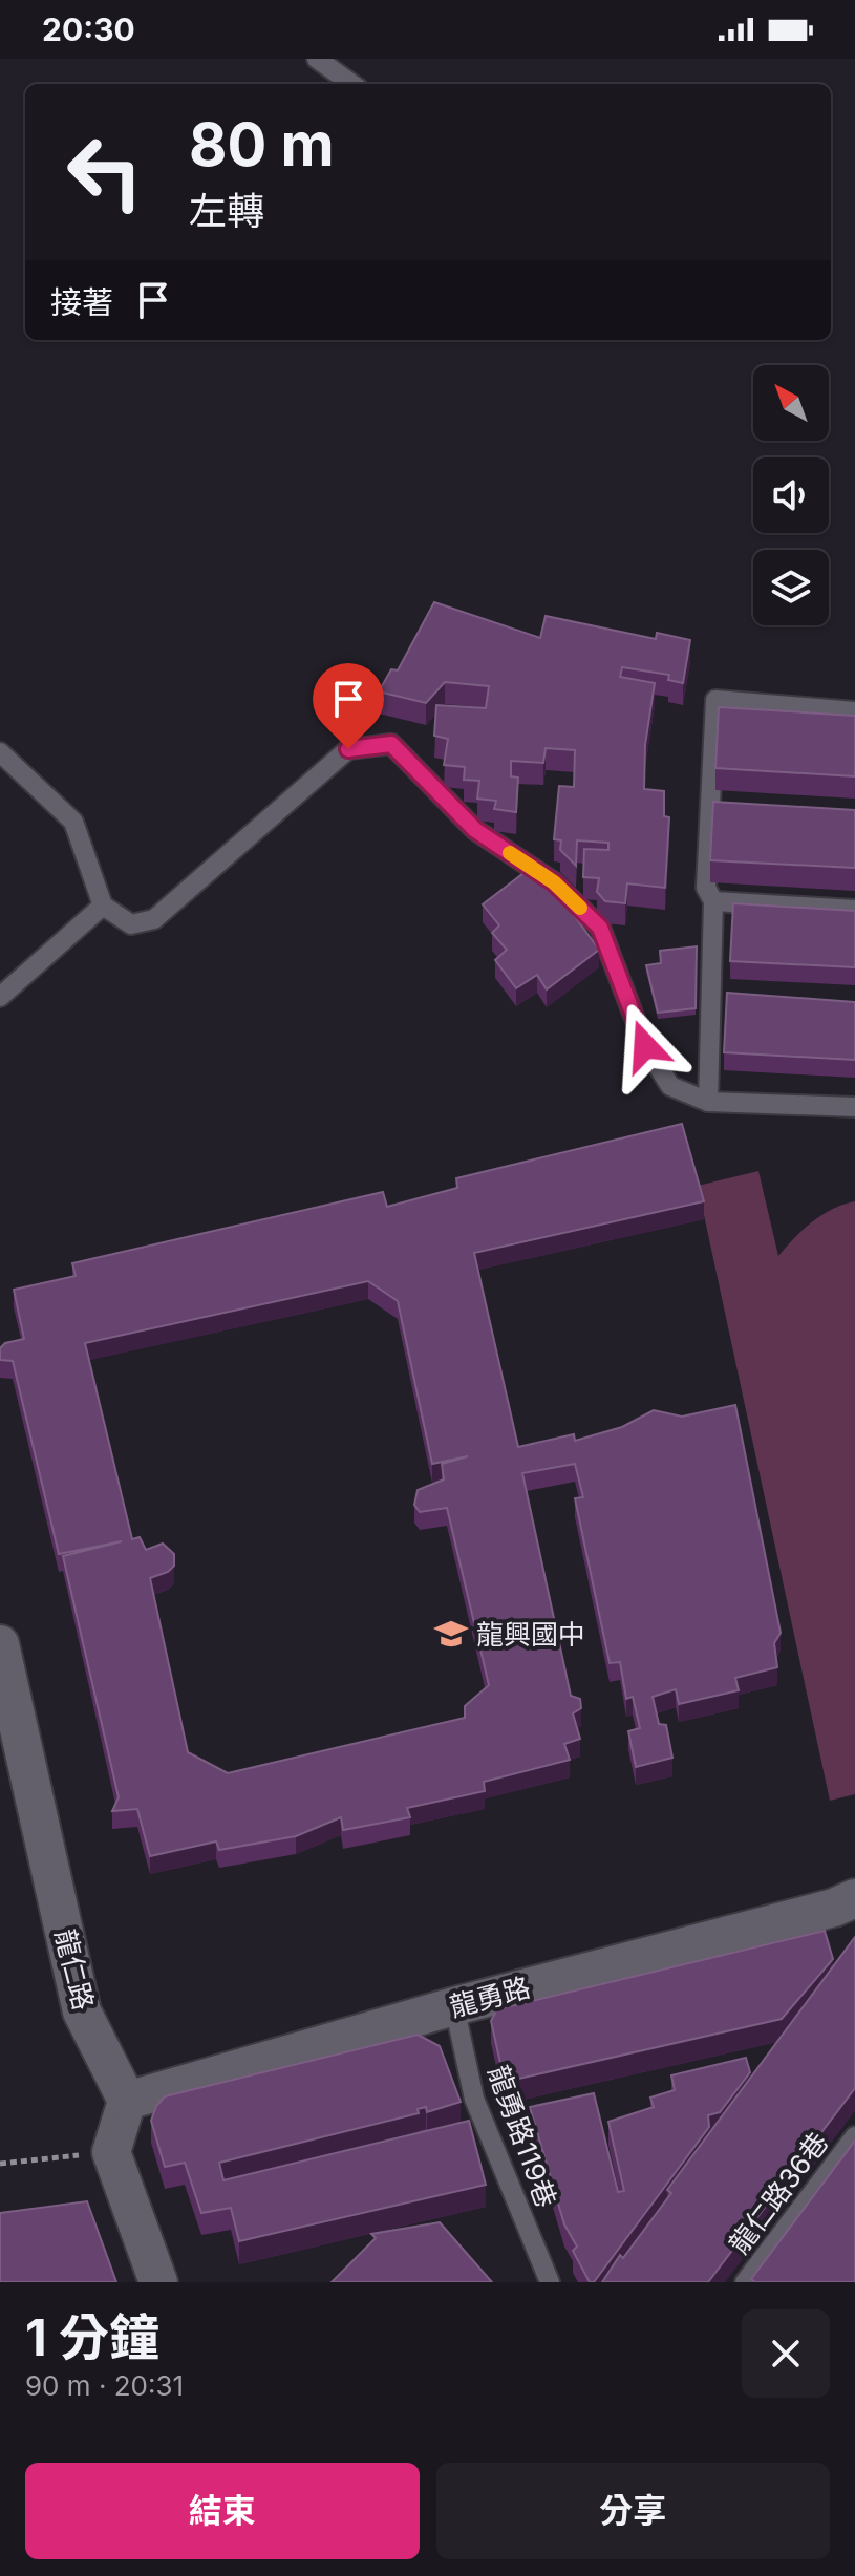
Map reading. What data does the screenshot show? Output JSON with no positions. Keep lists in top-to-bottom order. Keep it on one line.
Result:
{"streets":{"street":["龍仁路","龍勇路"],"lane":["龍勇路119巷","龍仁路36巷"]},"crossings":[["龍仁路","龍勇路"],["龍勇路","龍勇路119巷"]],"places":{"school or university":["龍興國中"]},"north":"top left","page":{"status":"20:30","turn":["80 m","左轉"],"then":"接著","heading":["1 分鐘","90 m · 20:31"],"buttons":["結束","分享"]}}
